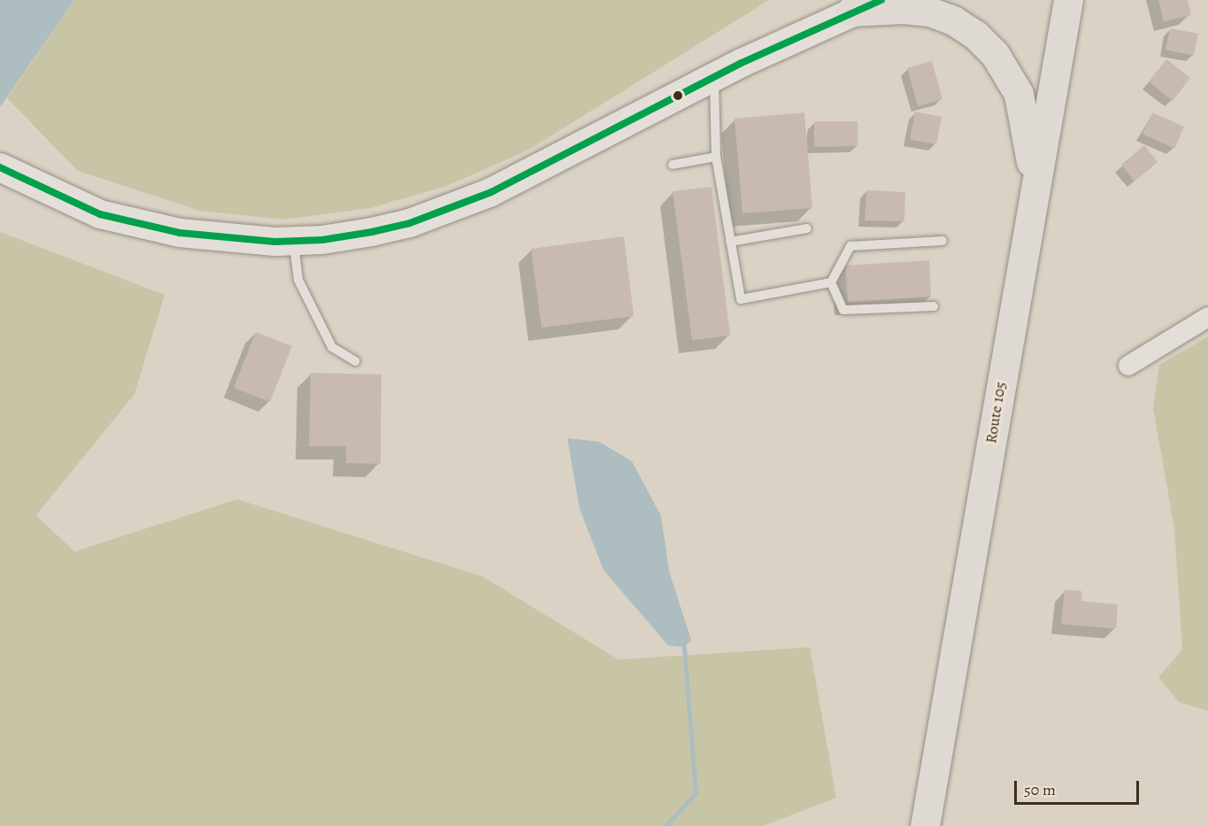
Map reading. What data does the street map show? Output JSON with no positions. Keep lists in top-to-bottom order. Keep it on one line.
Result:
{"streets":{"main road":["Route 105"]},"scale_bar":"50 m"}
